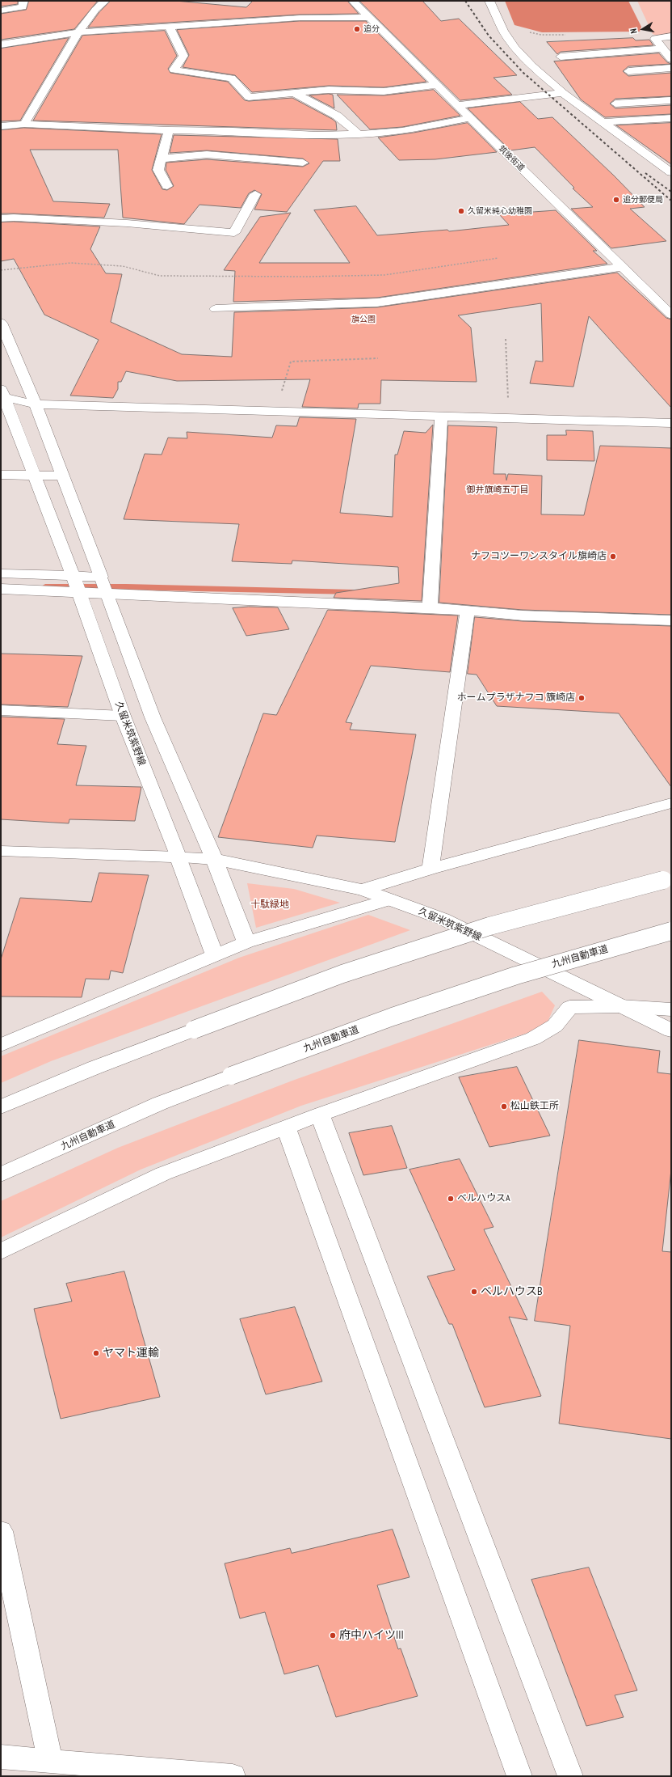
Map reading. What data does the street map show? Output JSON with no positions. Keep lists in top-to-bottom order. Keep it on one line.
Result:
{"streets":{"main road":["筑後街道","久留米筑紫野線","九州自動車道"]},"districts":["御井旗崎五丁目"],"parks":["旗公園","十駄緑地"],"places":["追分","追分郵便局","久留米純心幼稚園","ナフコツーワンスタイル旗崎店","ホームプラザナフコ 籏崎店","松山鉄工所","ベルハウスA","ベルハウスB","ヤマト運輸","府中ハイツIII"],"north":"left"}
